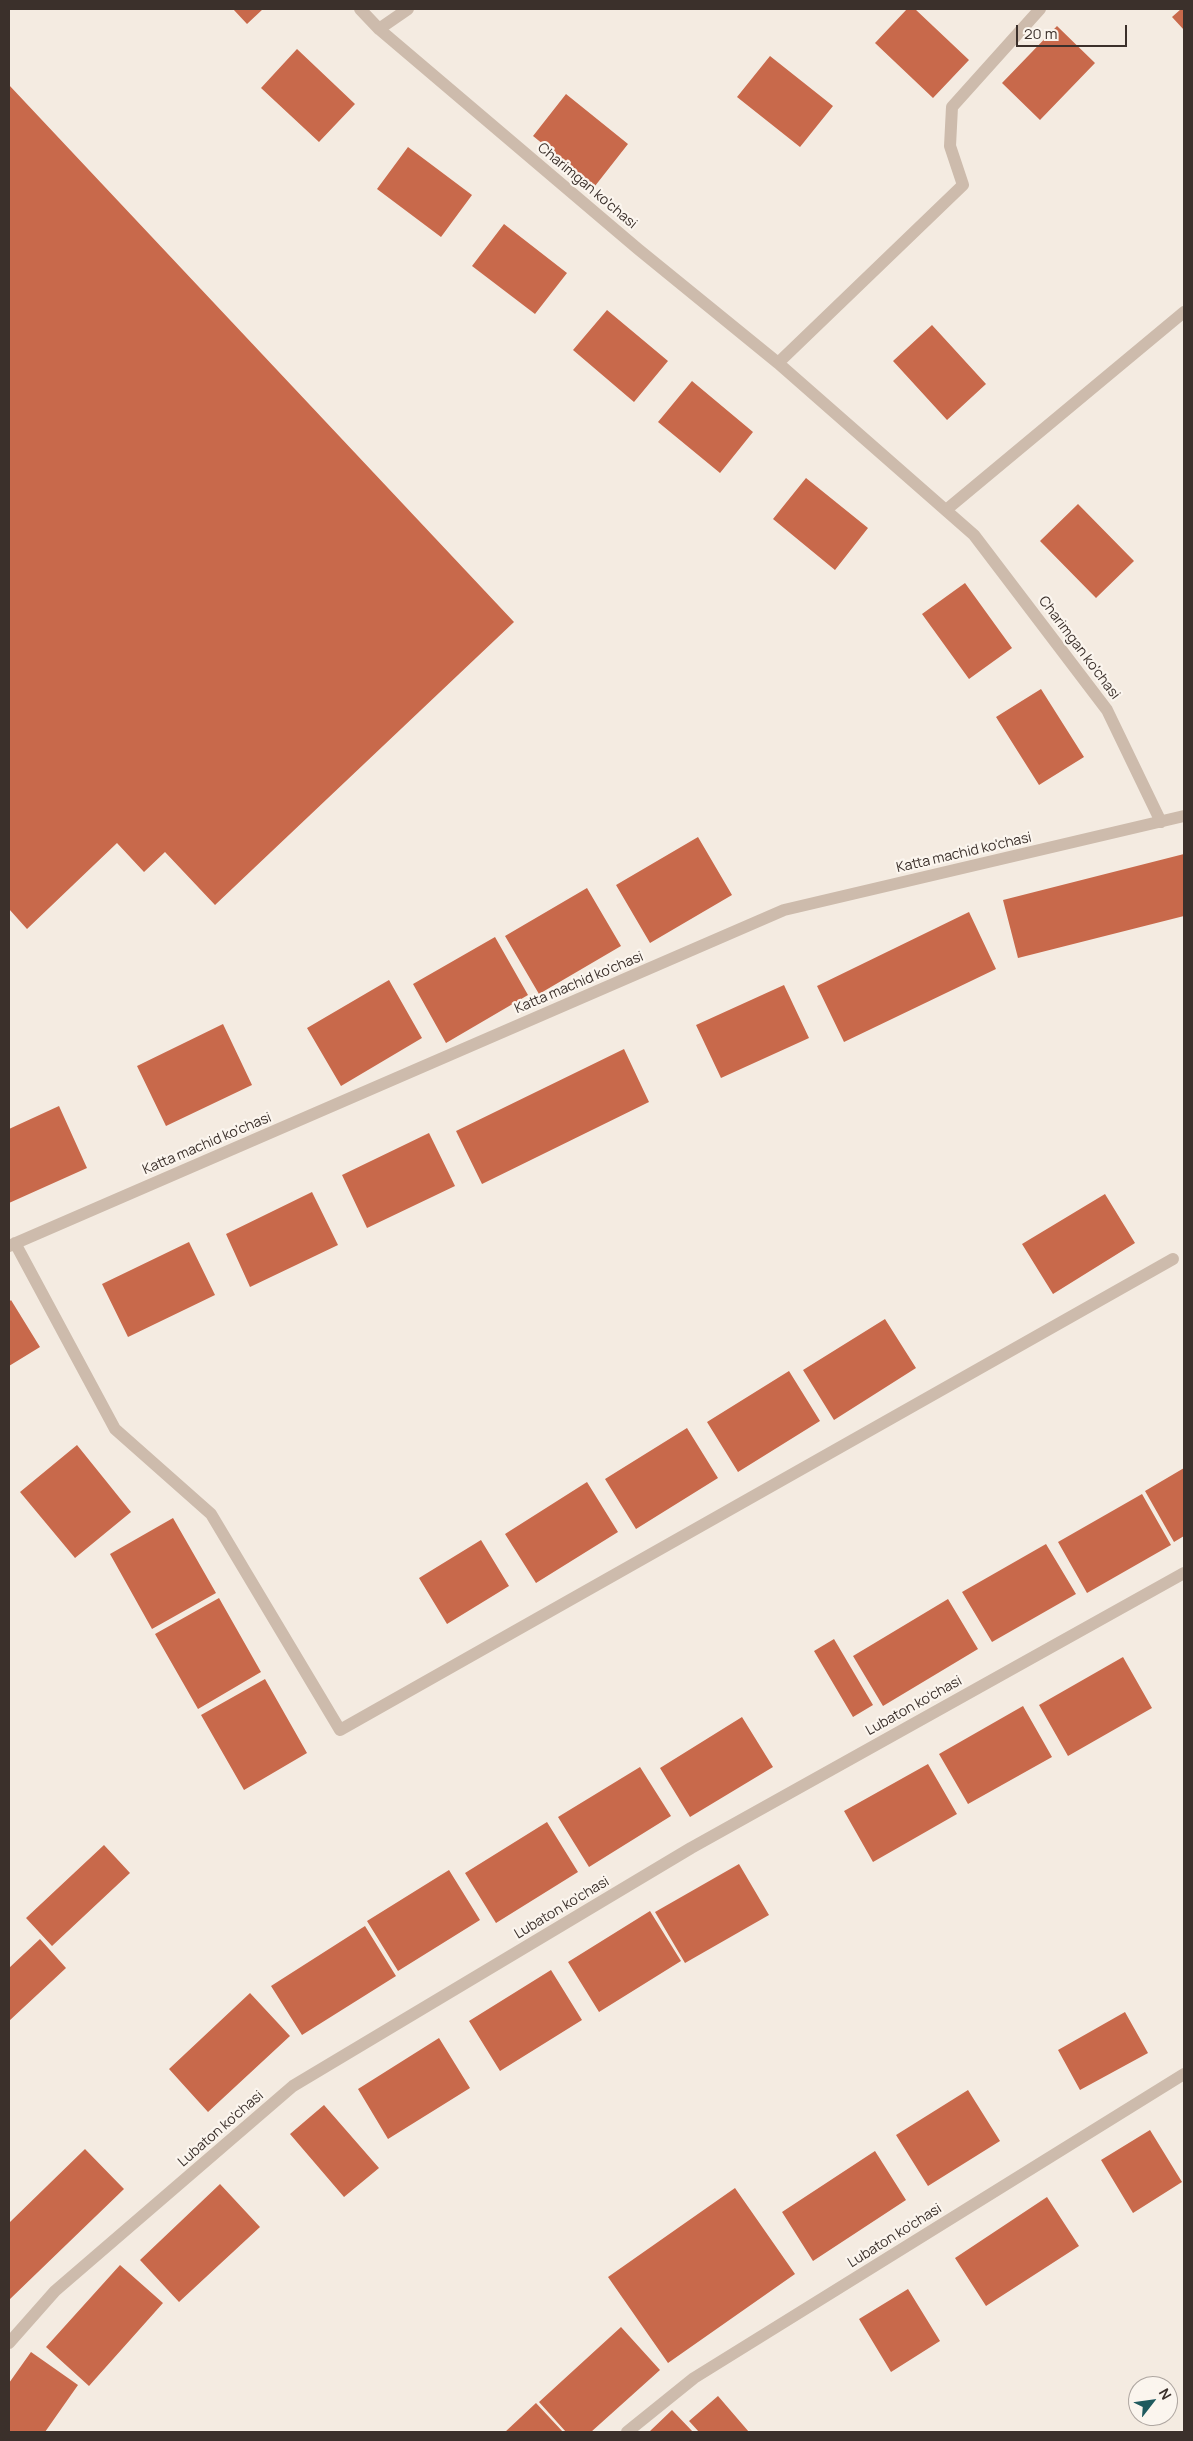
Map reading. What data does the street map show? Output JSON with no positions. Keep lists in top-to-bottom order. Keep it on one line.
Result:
{"streets":{"street":["Charimgan ko'chasi","Katta machid ko'chasi","Lubaton ko'chasi"]},"crossings":[["Charimgan ko'chasi","Katta machid ko'chasi"]],"scale_bar":"20 m","north":"top right"}
